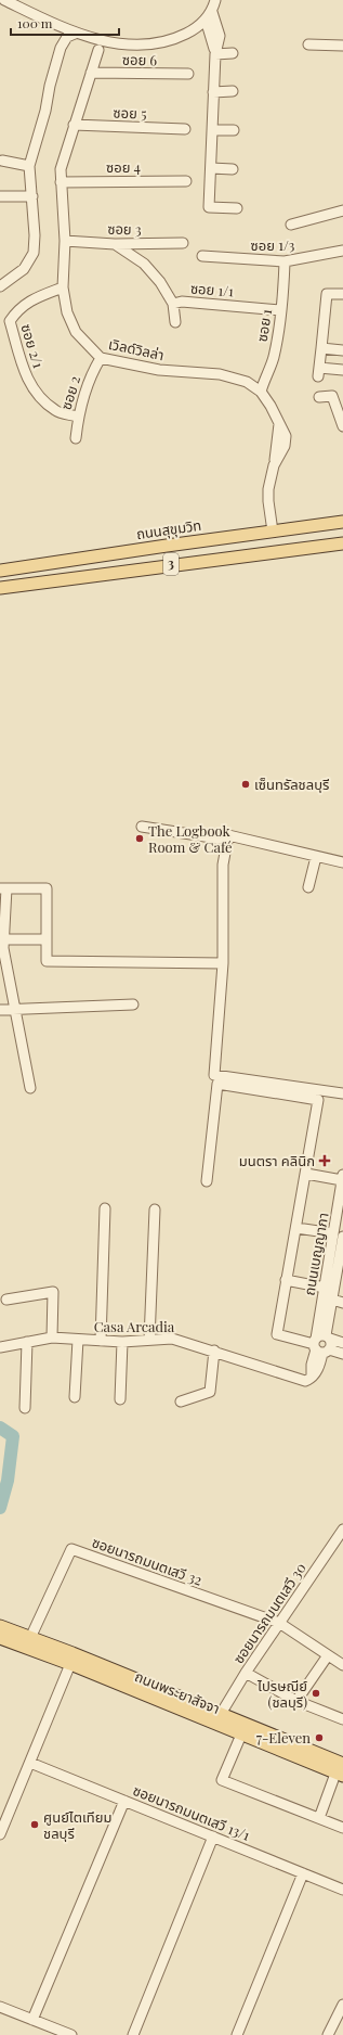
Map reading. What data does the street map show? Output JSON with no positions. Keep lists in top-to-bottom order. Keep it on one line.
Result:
{"streets":{"main road":["ถนนสุขุมวิท","3","ถนนพระยาสัจจา"],"street":["ซอย 6","ซอย 5","ซอย 4","ซอย 3","ซอย 1/3","ซอย 1/1","ซอย 1","ซอย 2/1","เวิลด์วิลล่า","ซอย 2","ถนนเบญญาภา","Casa Arcadia","ซอยนารถมนตเสวี 32","ซอยนารถมนตเสวี 30","ซอยนารถมนตเสวี 13/1"]},"crossings":[["ซอย 6","เวิลด์วิลล่า"],["ซอย 5","เวิลด์วิลล่า"],["ซอย 4","เวิลด์วิลล่า"],["ซอย 3","ซอย 1/1"],["ซอย 3","เวิลด์วิลล่า"],["ซอย 1/3","ซอย 1"],["ซอย 1/1","ซอย 1"],["ซอย 1","เวิลด์วิลล่า"],["ซอย 2/1","เวิลด์วิลล่า"],["ซอย 2/1","ซอย 2"],["เวิลด์วิลล่า","ซอย 2"],["เวิลด์วิลล่า","ถนนสุขุมวิท"],["ถนนเบญญาภา","Casa Arcadia"],["ซอยนารถมนตเสวี 32","ซอยนารถมนตเสวี 30"],["ซอยนารถมนตเสวี 32","ถนนพระยาสัจจา"],["ซอยนารถมนตเสวี 30","ถนนพระยาสัจจา"]],"places":{"other":["เซ็นทรัลชลบุรี","The Logbook Room & Café","ไปรษณีย์ (ชลบุรี)","7-Eleven","ศูนย์ไตเทียม ชลบุรี"],"health":["มนตรา คลินิก"]},"scale_bar":"100 m"}
